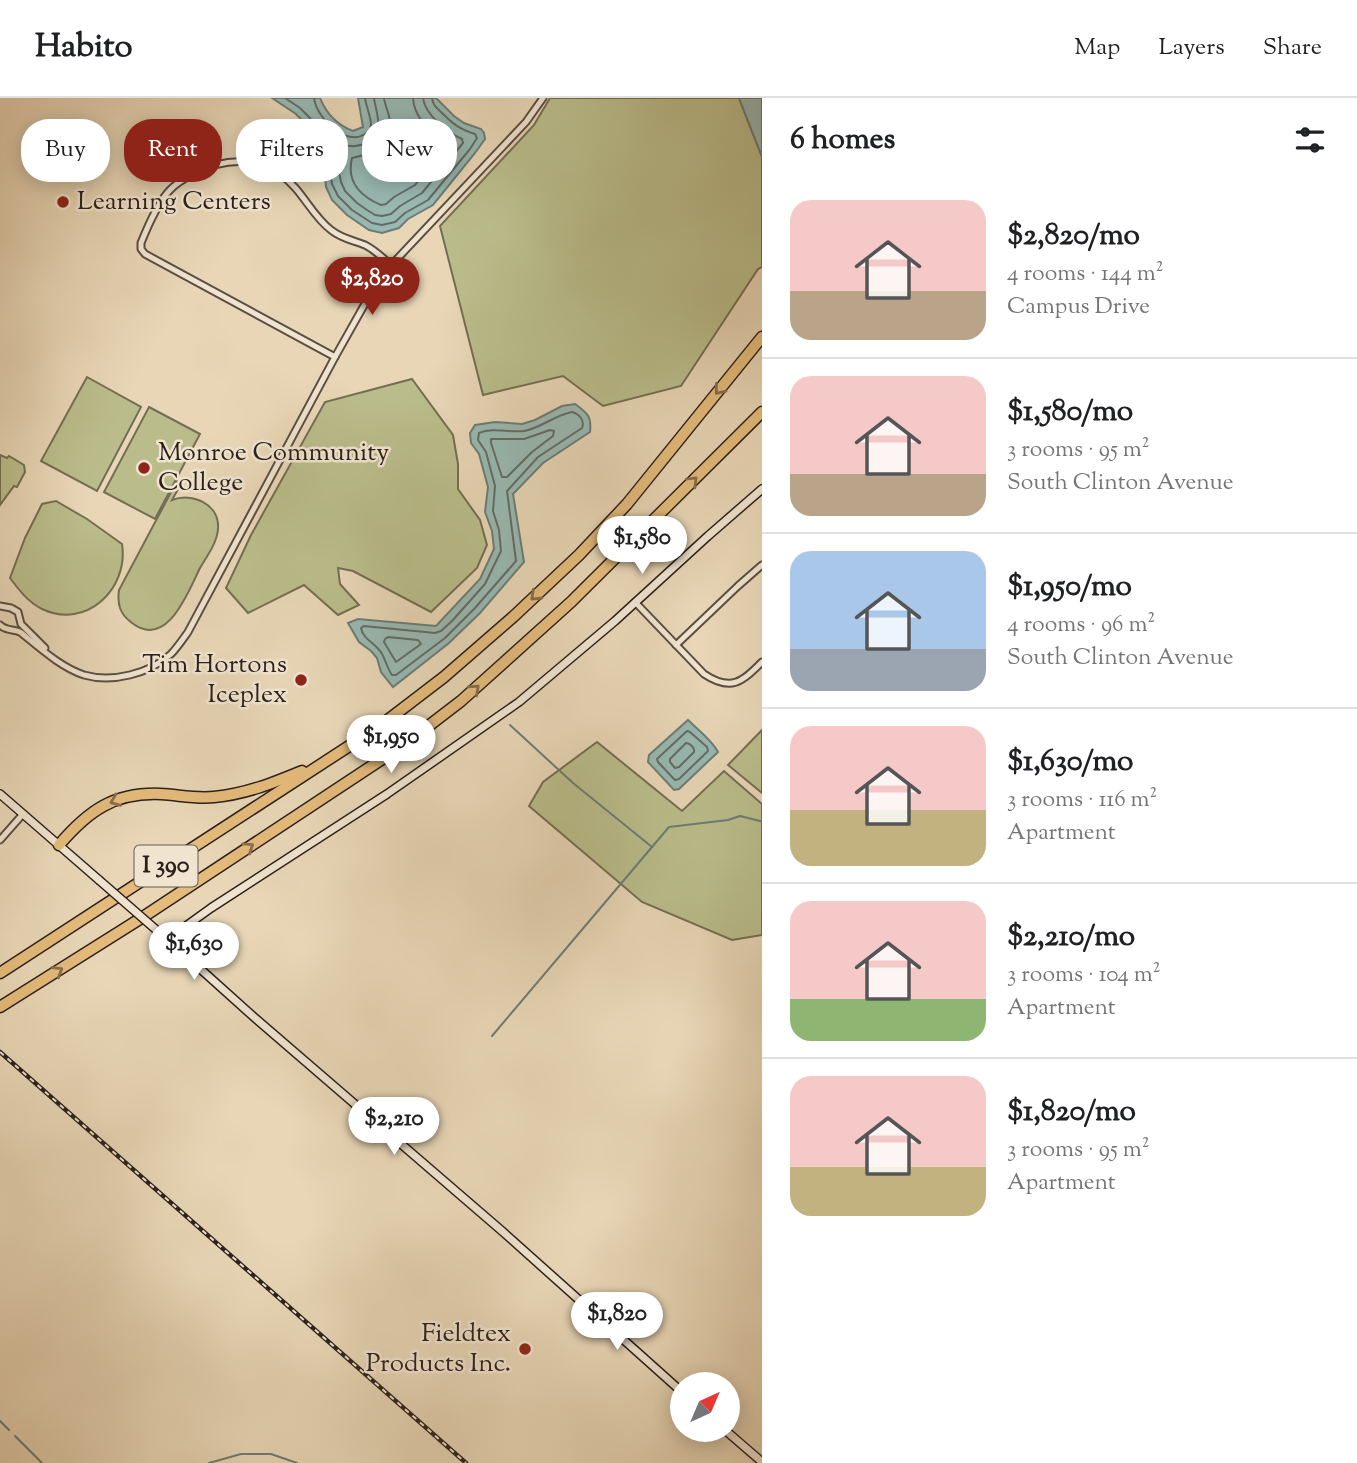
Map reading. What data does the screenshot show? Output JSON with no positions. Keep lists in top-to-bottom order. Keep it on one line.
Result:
{"streets":{"highway":["I 390"]},"places":["Learning Centers","Monroe Community College","Tim Hortons Iceplex","Fieldtex Products Inc."],"north":"top right","page":{"header":"Habito","nav":["Map","Layers","Share"],"heading":"6 homes","chip":["Buy","Rent","Filters","New"],"list":[{"name":"$2,820/mo","note":"4 rooms · 144 m² · Campus Drive"},{"name":"$1,580/mo","note":"3 rooms · 95 m² · South Clinton Avenue"},{"name":"$1,950/mo","note":"4 rooms · 96 m² · South Clinton Avenue"},{"name":"$1,630/mo","note":"3 rooms · 116 m² · Apartment"},{"name":"$2,210/mo","note":"3 rooms · 104 m² · Apartment"},{"name":"$1,820/mo","note":"3 rooms · 95 m² · Apartment"}],"price":["$2,820","$1,580","$1,950","$1,630","$2,210","$1,820"]}}
